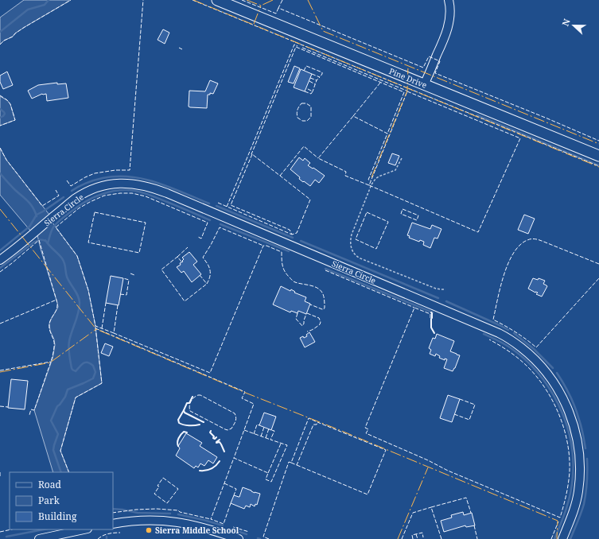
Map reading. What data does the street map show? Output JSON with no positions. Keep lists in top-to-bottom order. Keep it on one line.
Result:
{"streets":{"main road":["Pine Drive"],"street":["Sierra Circle"]},"places":["Sierra Middle School"],"legend":["Road","Park","Building"],"north":"left"}
